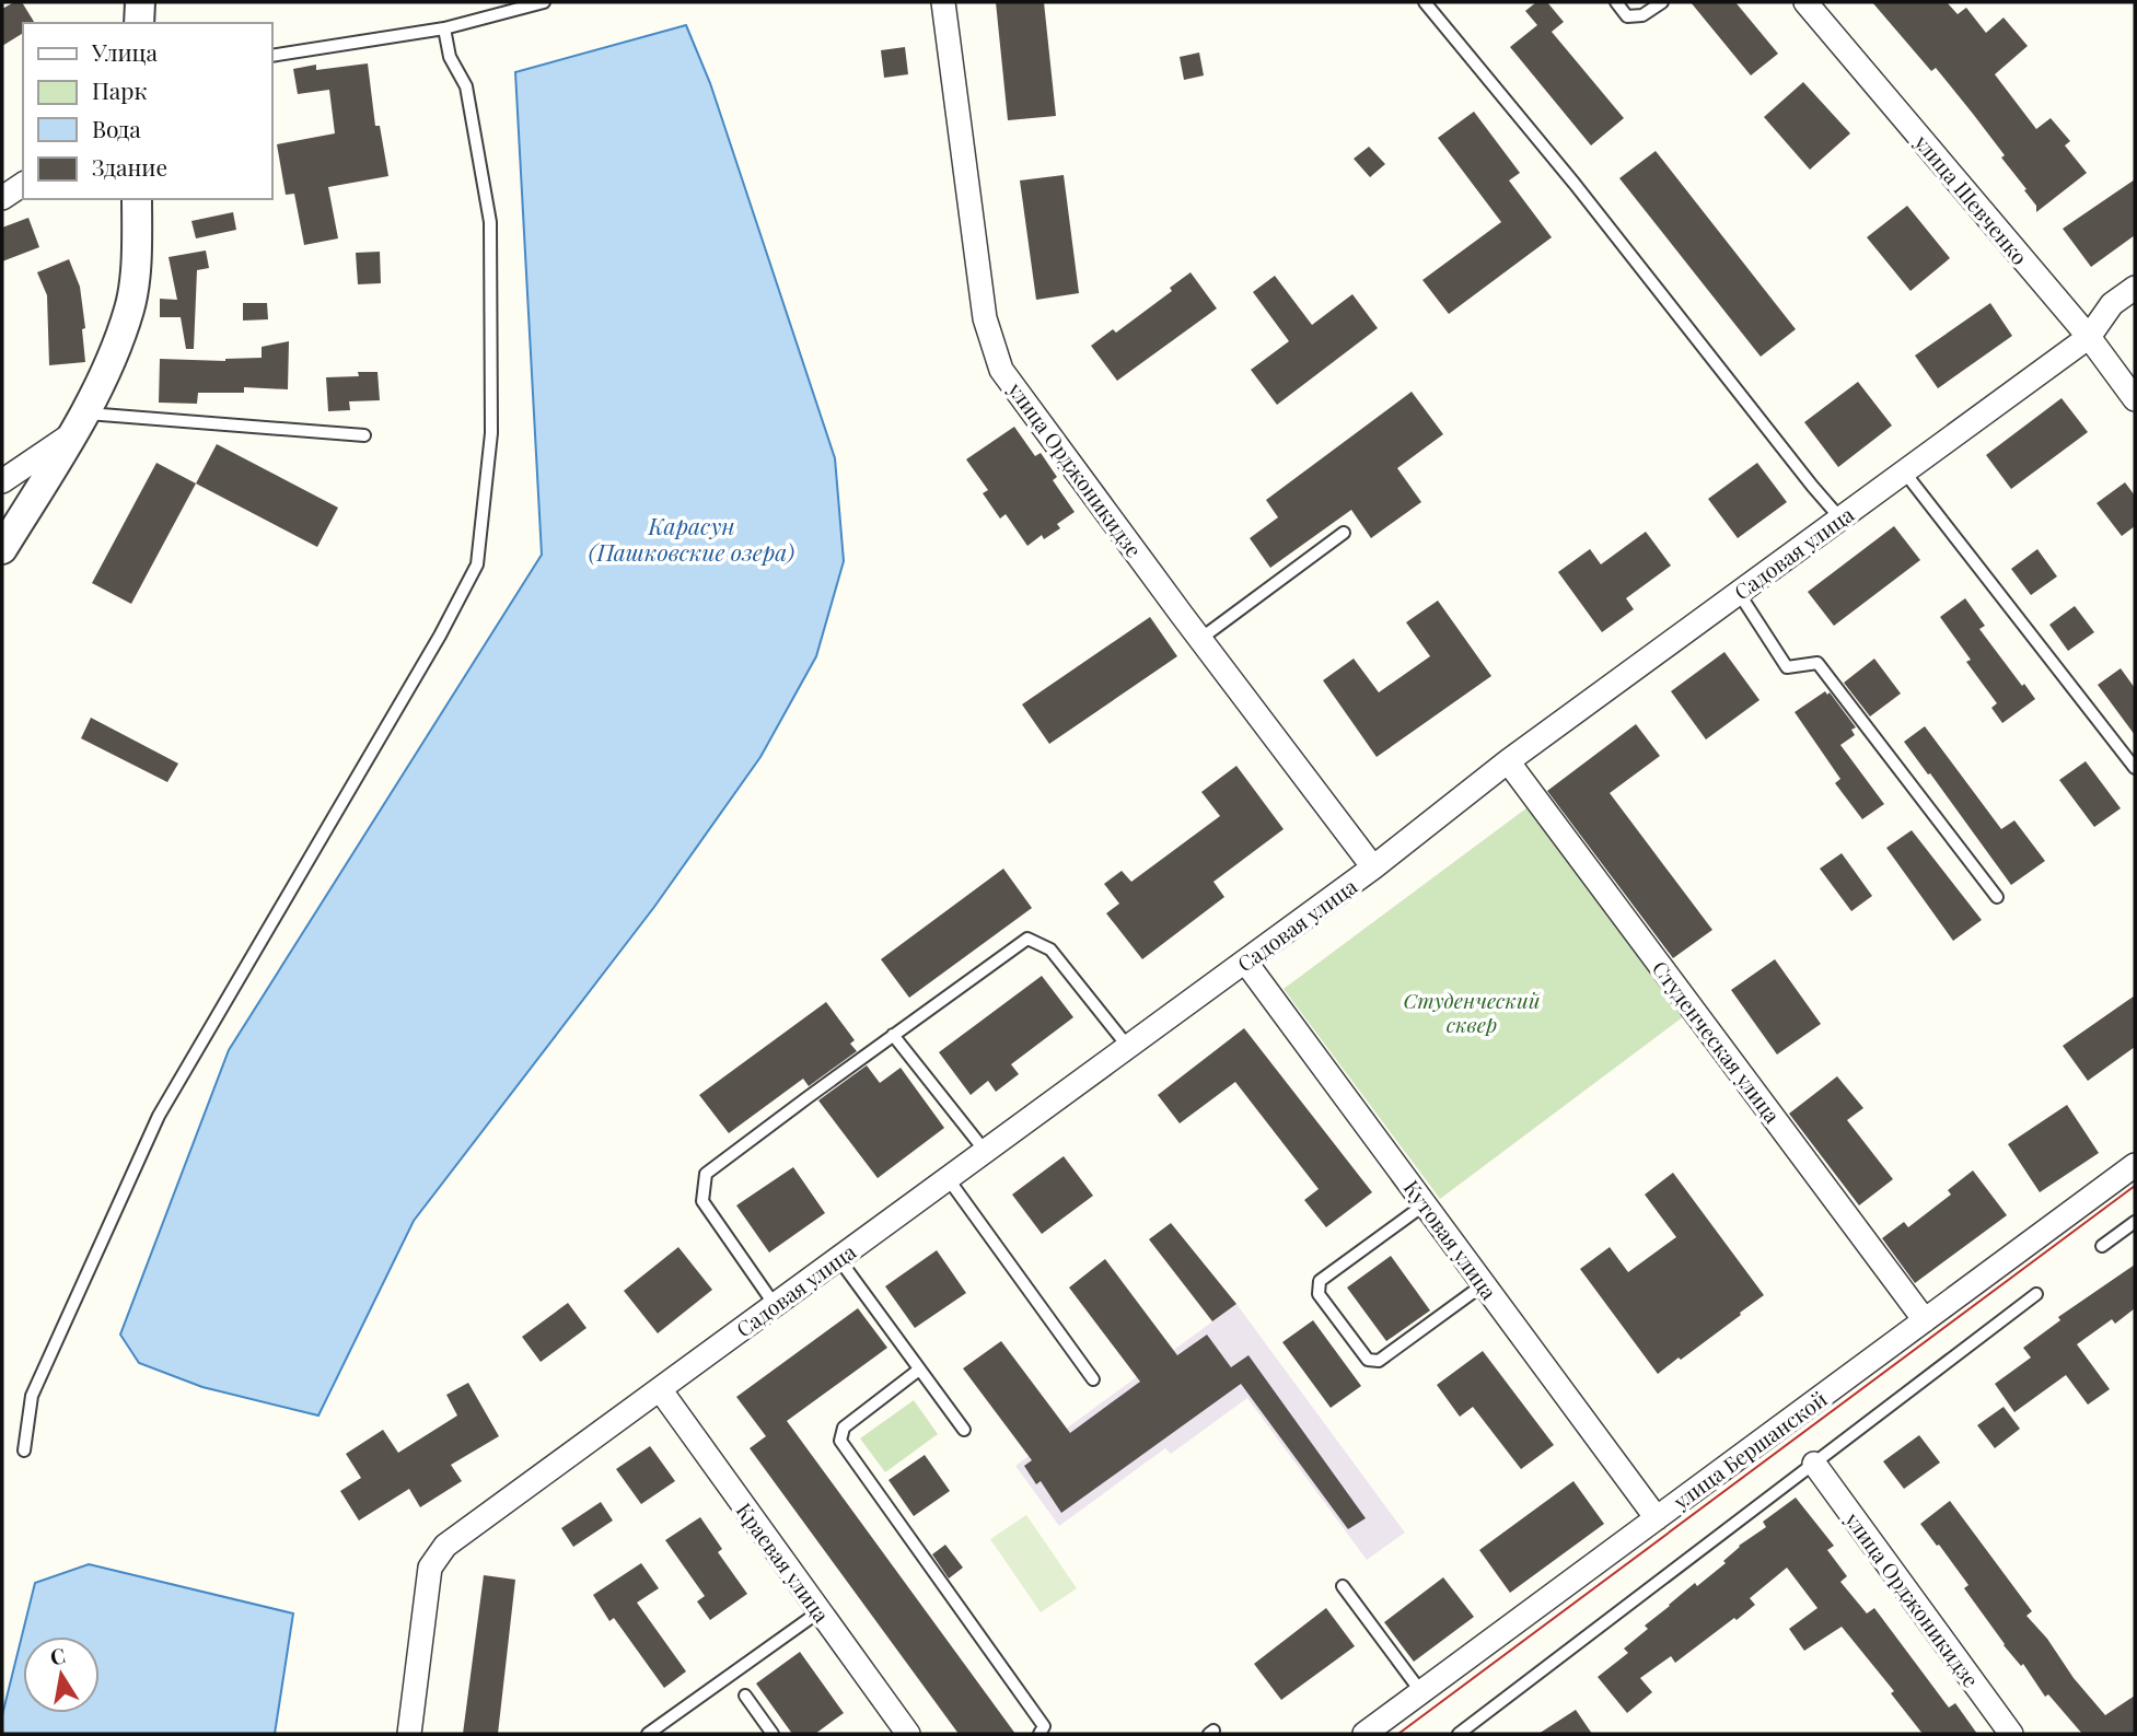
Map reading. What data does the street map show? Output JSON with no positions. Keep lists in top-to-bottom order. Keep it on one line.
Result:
{"streets":{"street":["улица Шевченко","улица Орджоникидзе","Садовая улица","Студенческая улица","Кутовая улица","улица Бершанской","Краевая улица"]},"crossings":[["улица Шевченко","Садовая улица"],["улица Орджоникидзе","Садовая улица"],["Садовая улица","Студенческая улица"],["Садовая улица","Кутовая улица"],["Садовая улица","Краевая улица"],["Студенческая улица","улица Бершанской"],["Кутовая улица","улица Бершанской"]],"water":["Карасун (Пашковские озера)"],"parks":["Студенческий сквер"],"legend":["Улица","Парк","Вода","Здание"],"north":"top"}
